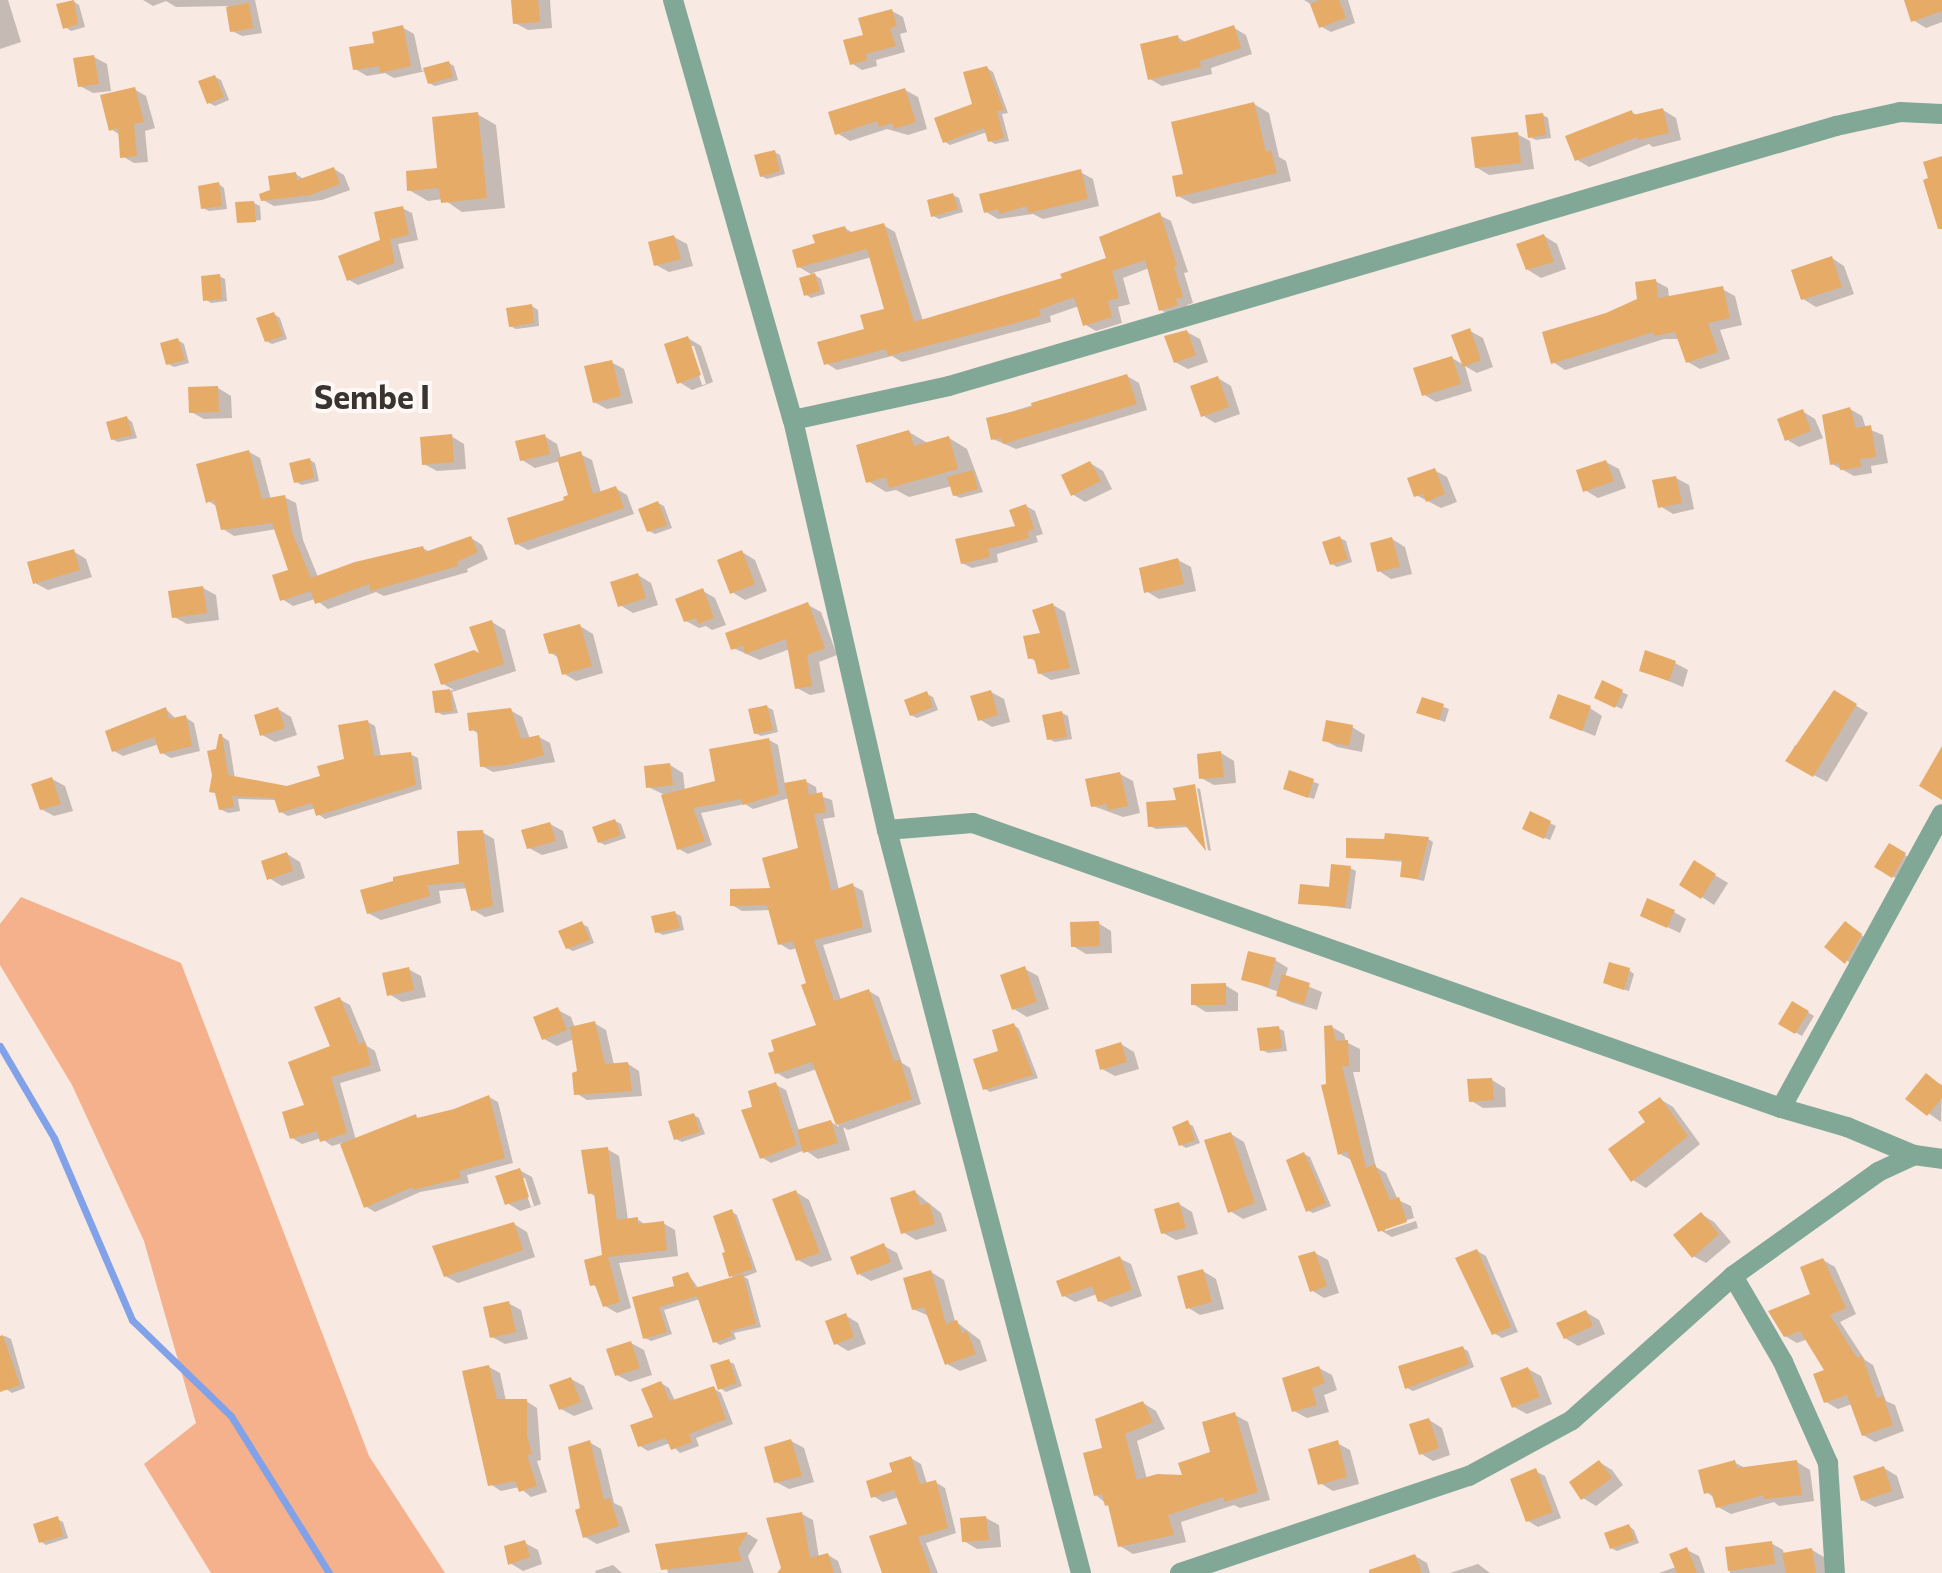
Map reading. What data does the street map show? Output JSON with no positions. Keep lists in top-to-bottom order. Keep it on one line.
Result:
{"districts":["Sembe I"]}
